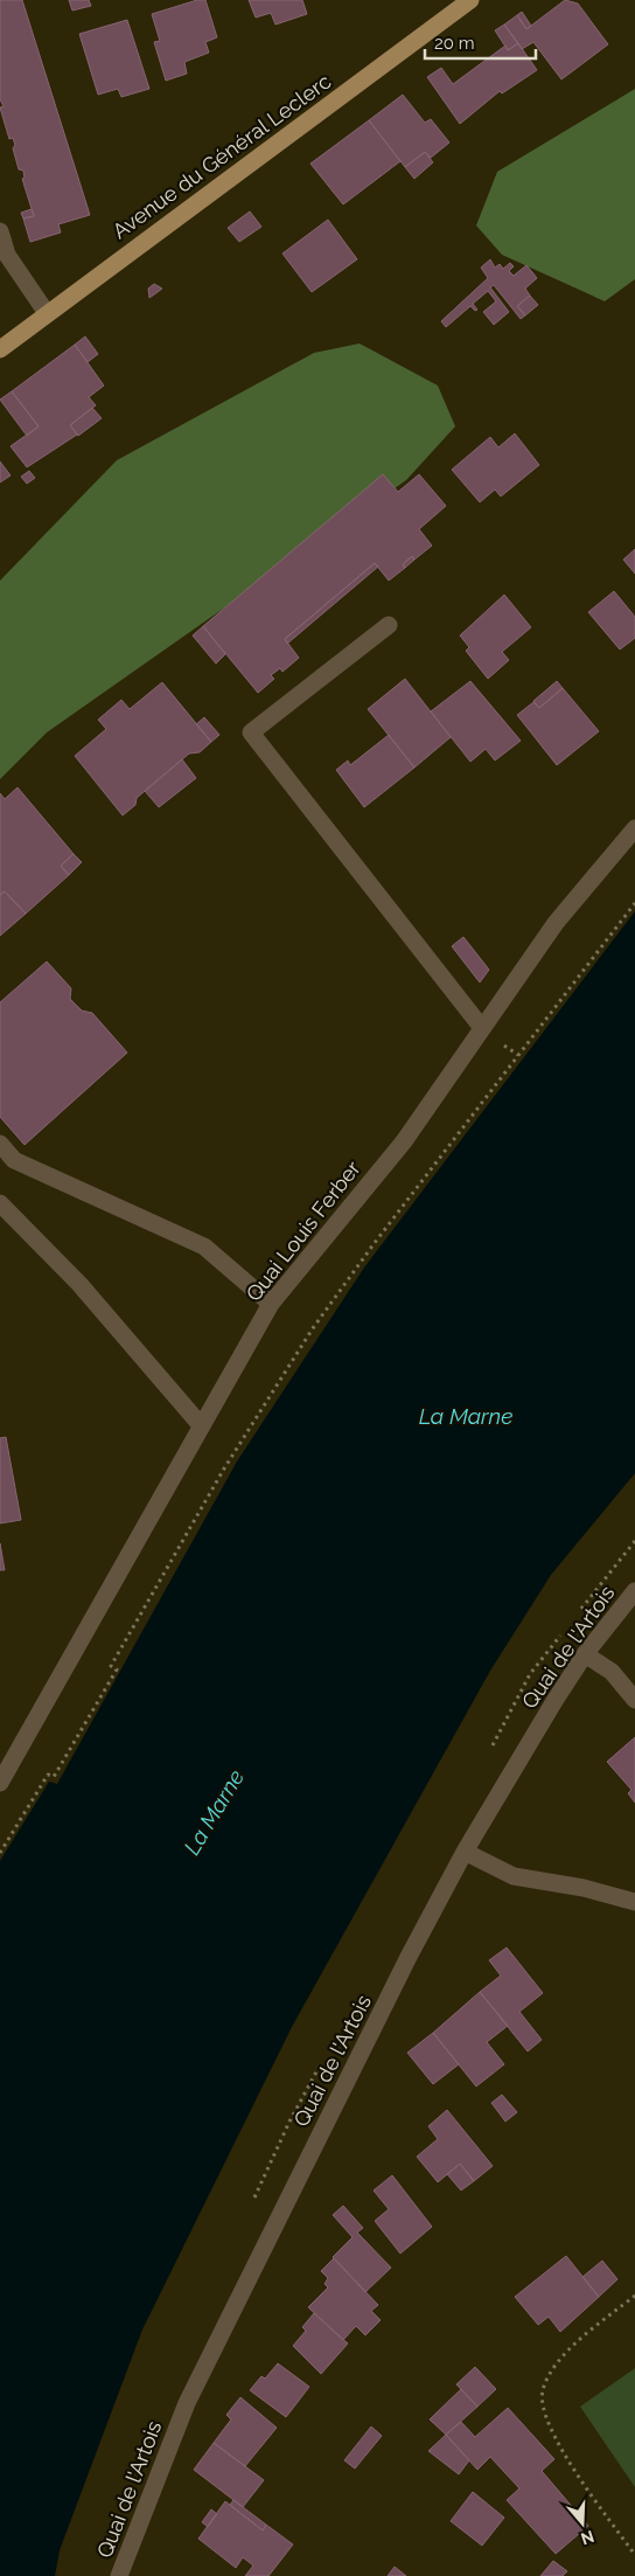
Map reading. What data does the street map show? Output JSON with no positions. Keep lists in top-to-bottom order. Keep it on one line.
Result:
{"streets":{"main road":["Avenue du Général Leclerc"],"street":["Quai Louis Ferber","Quai de l'Artois"]},"water":["La Marne"],"scale_bar":"20 m","north":"bottom"}
